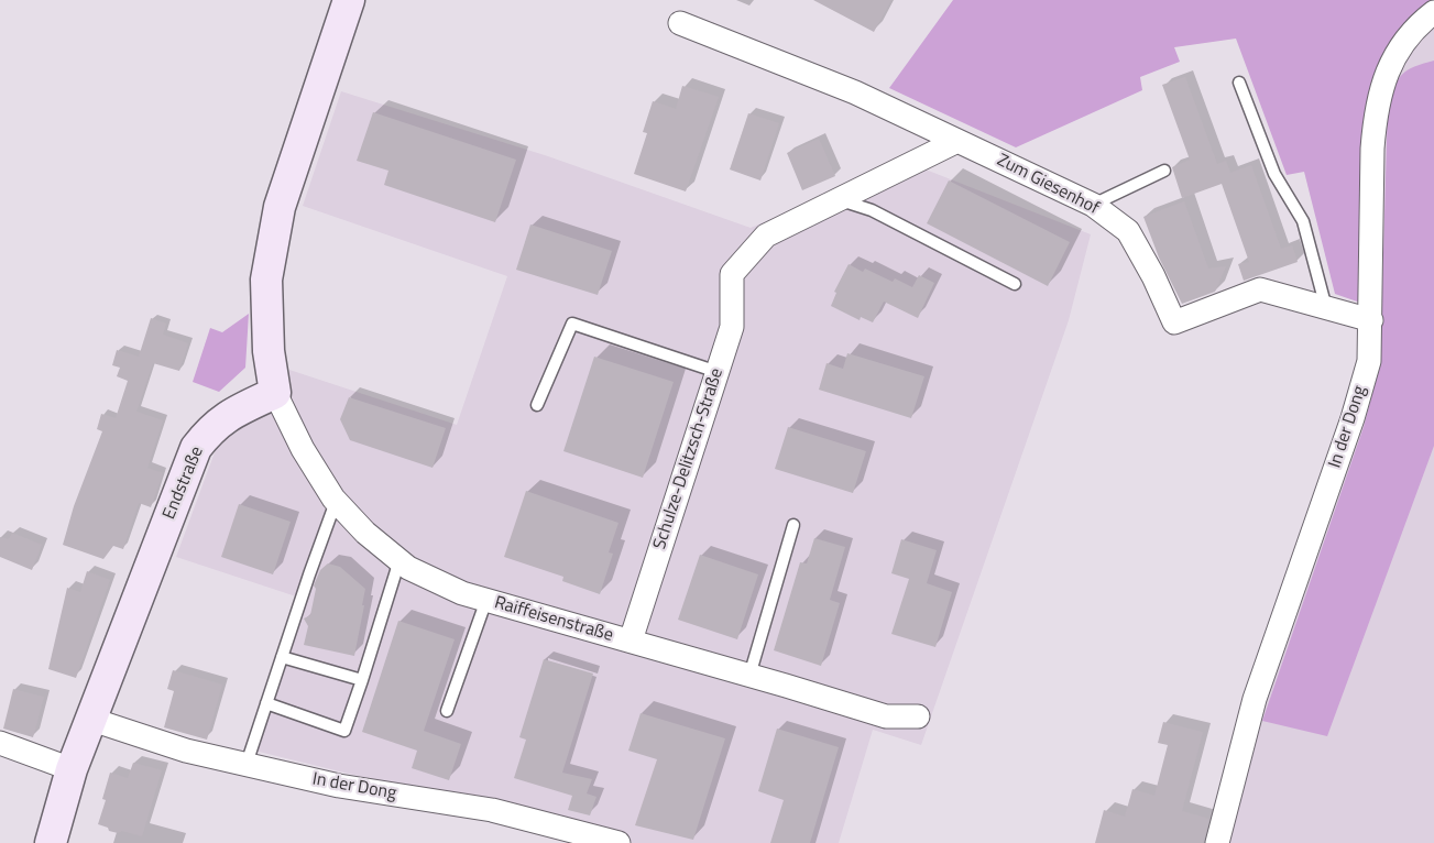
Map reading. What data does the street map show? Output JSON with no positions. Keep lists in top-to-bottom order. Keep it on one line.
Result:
{"streets":{"street":["Zum Giesenhof","In der Dong","Schulze-Delitzsch-Straße","Endstraße","Raiffeisenstraße"]},"crossings":[["Zum Giesenhof","In der Dong"],["In der Dong","Endstraße"],["Schulze-Delitzsch-Straße","Raiffeisenstraße"],["Endstraße","Raiffeisenstraße"]]}
